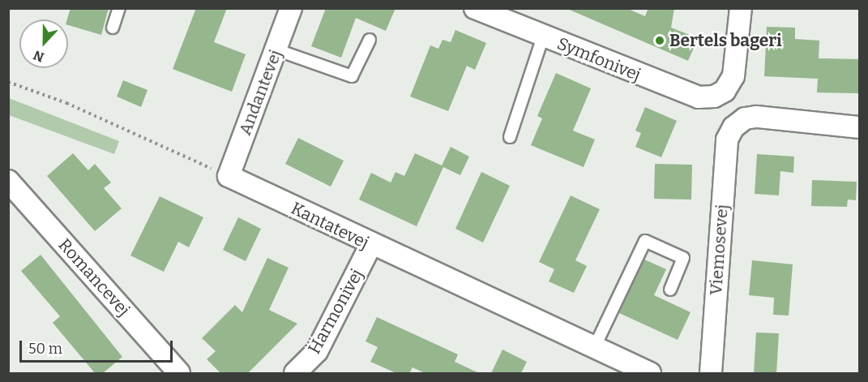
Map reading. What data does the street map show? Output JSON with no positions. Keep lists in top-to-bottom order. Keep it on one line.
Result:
{"streets":{"street":["Symfonivej","Andantevej","Kantatevej","Viemosevej","Romancevej","Harmonivej"]},"crossings":[["Andantevej","Kantatevej"],["Kantatevej","Harmonivej"]],"places":["Bertels bageri"],"scale_bar":"50 m","north":"bottom"}
